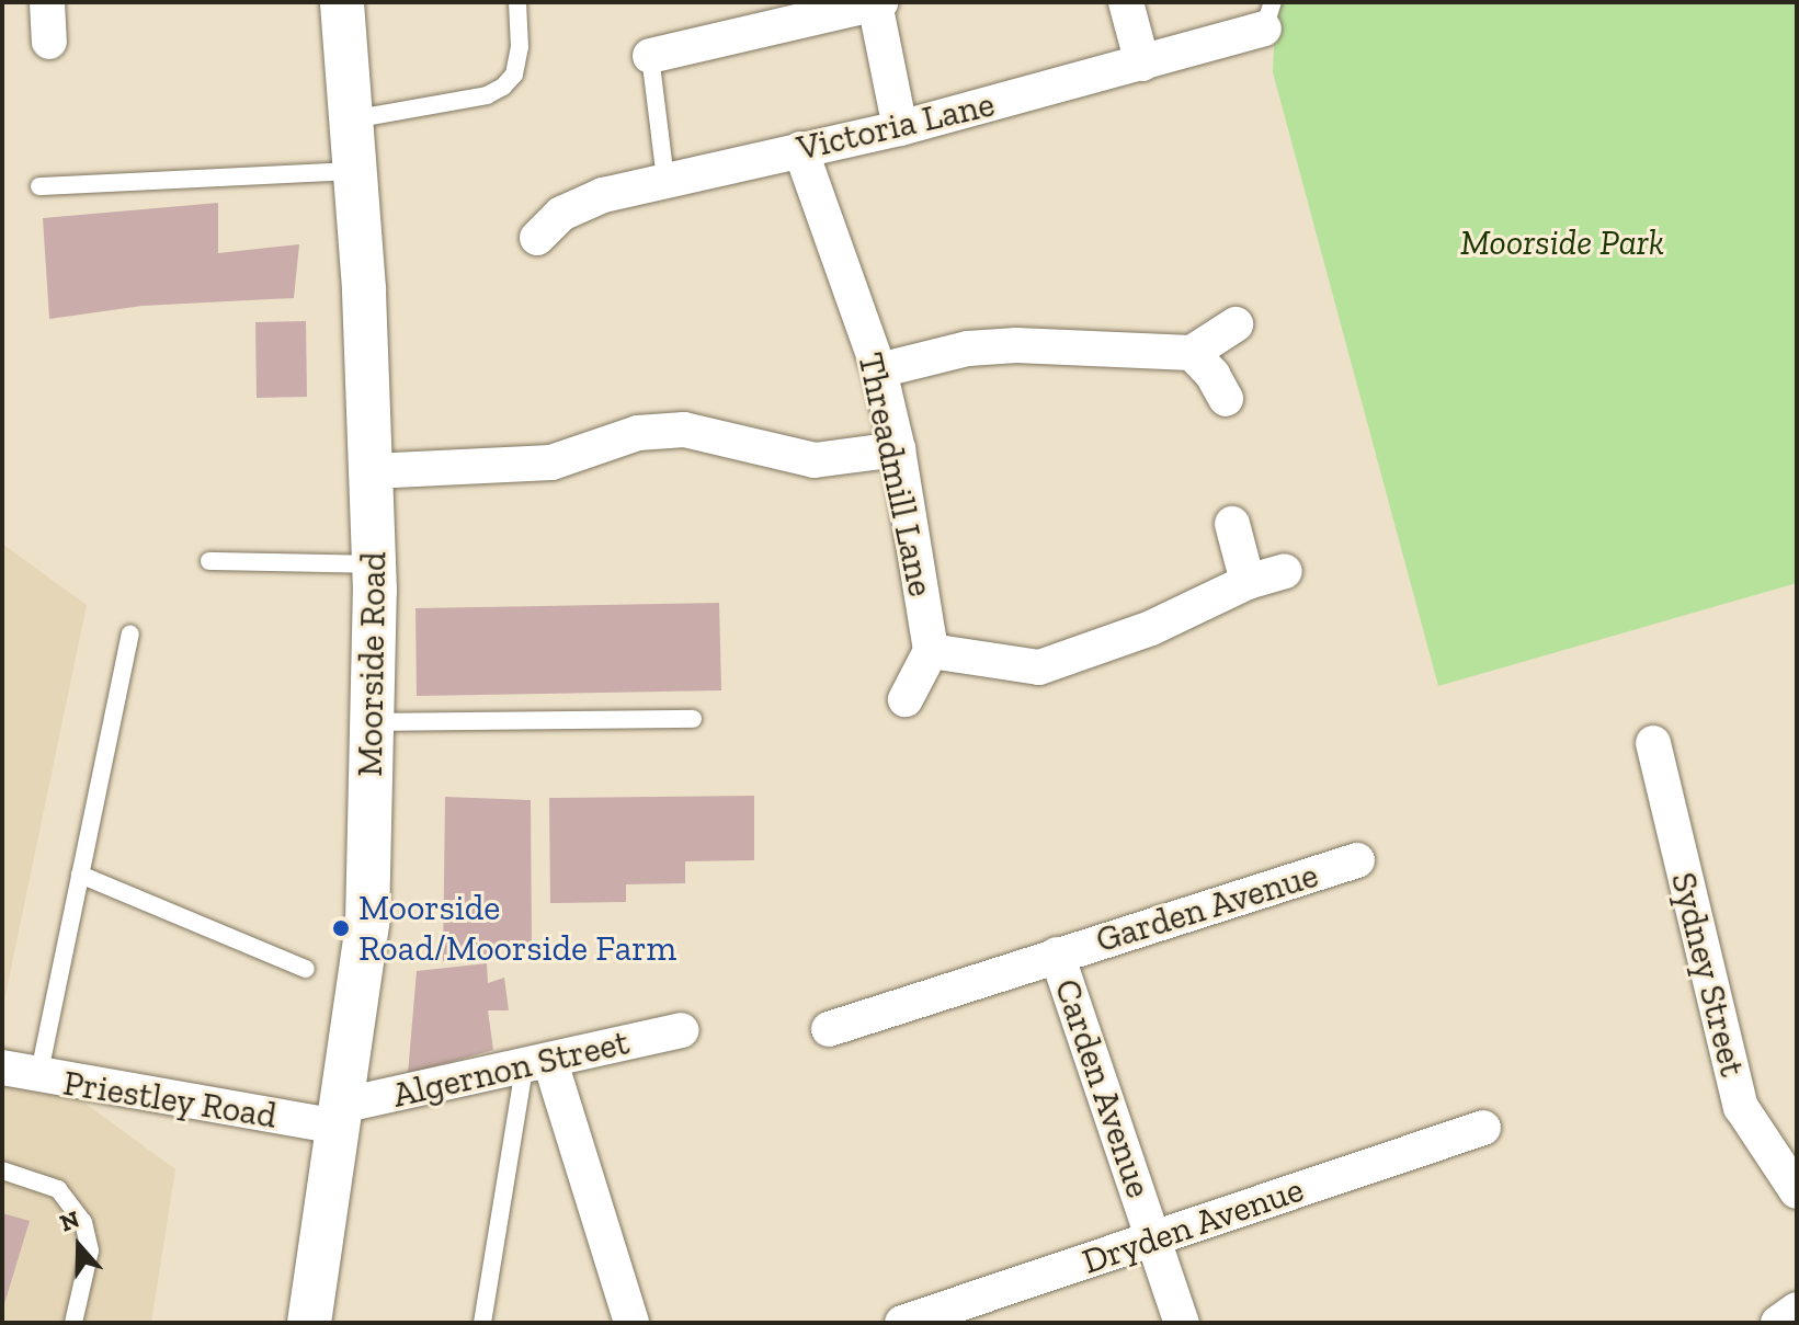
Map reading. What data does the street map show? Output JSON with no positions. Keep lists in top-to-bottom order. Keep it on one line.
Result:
{"streets":{"street":["Victoria Lane","Threadmill Lane","Moorside Road","Garden Avenue","Sydney Street","Algernon Street","Carden Avenue","Priestley Road","Dryden Avenue"]},"crossings":[["Victoria Lane","Threadmill Lane"],["Moorside Road","Algernon Street"],["Moorside Road","Priestley Road"],["Garden Avenue","Carden Avenue"],["Algernon Street","Priestley Road"],["Carden Avenue","Dryden Avenue"]],"parks":["Moorside Park"],"places":["Moorside Road/Moorside Farm"],"north":"top"}
